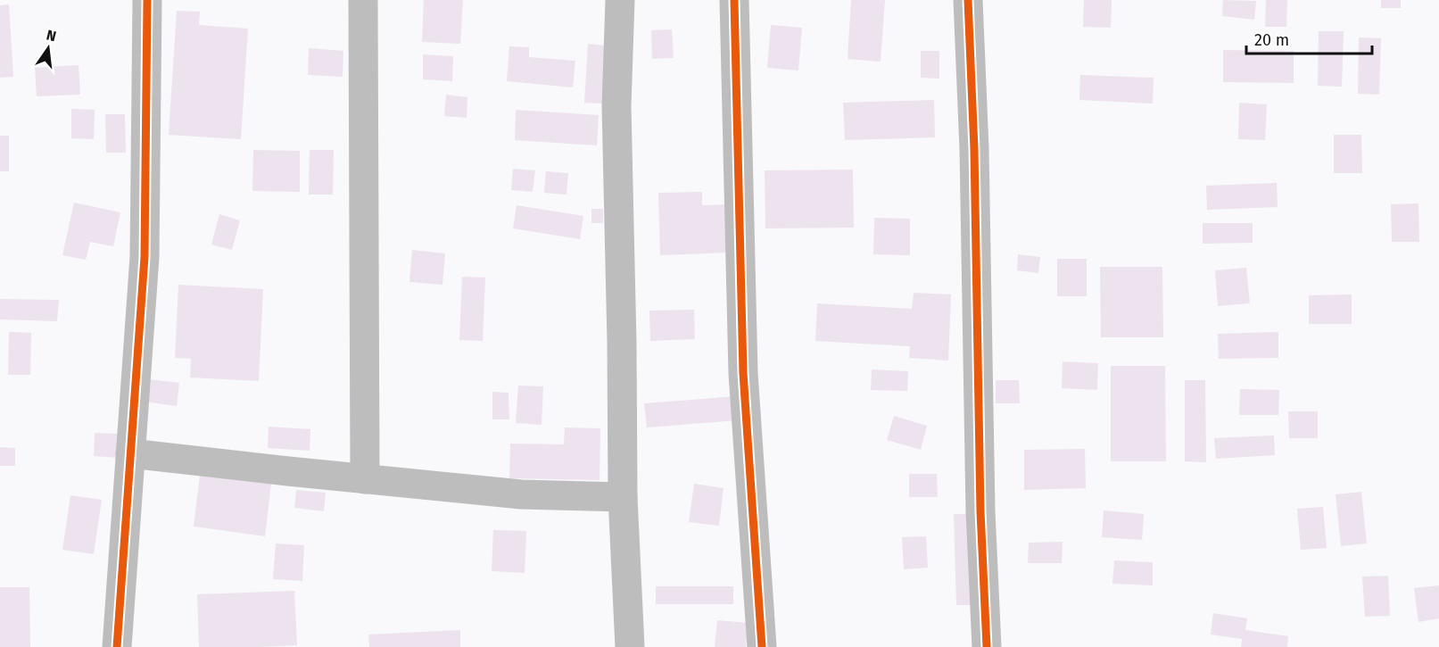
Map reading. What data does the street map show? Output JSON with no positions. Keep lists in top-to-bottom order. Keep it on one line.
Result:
{"scale_bar":"20 m","north":"top"}
